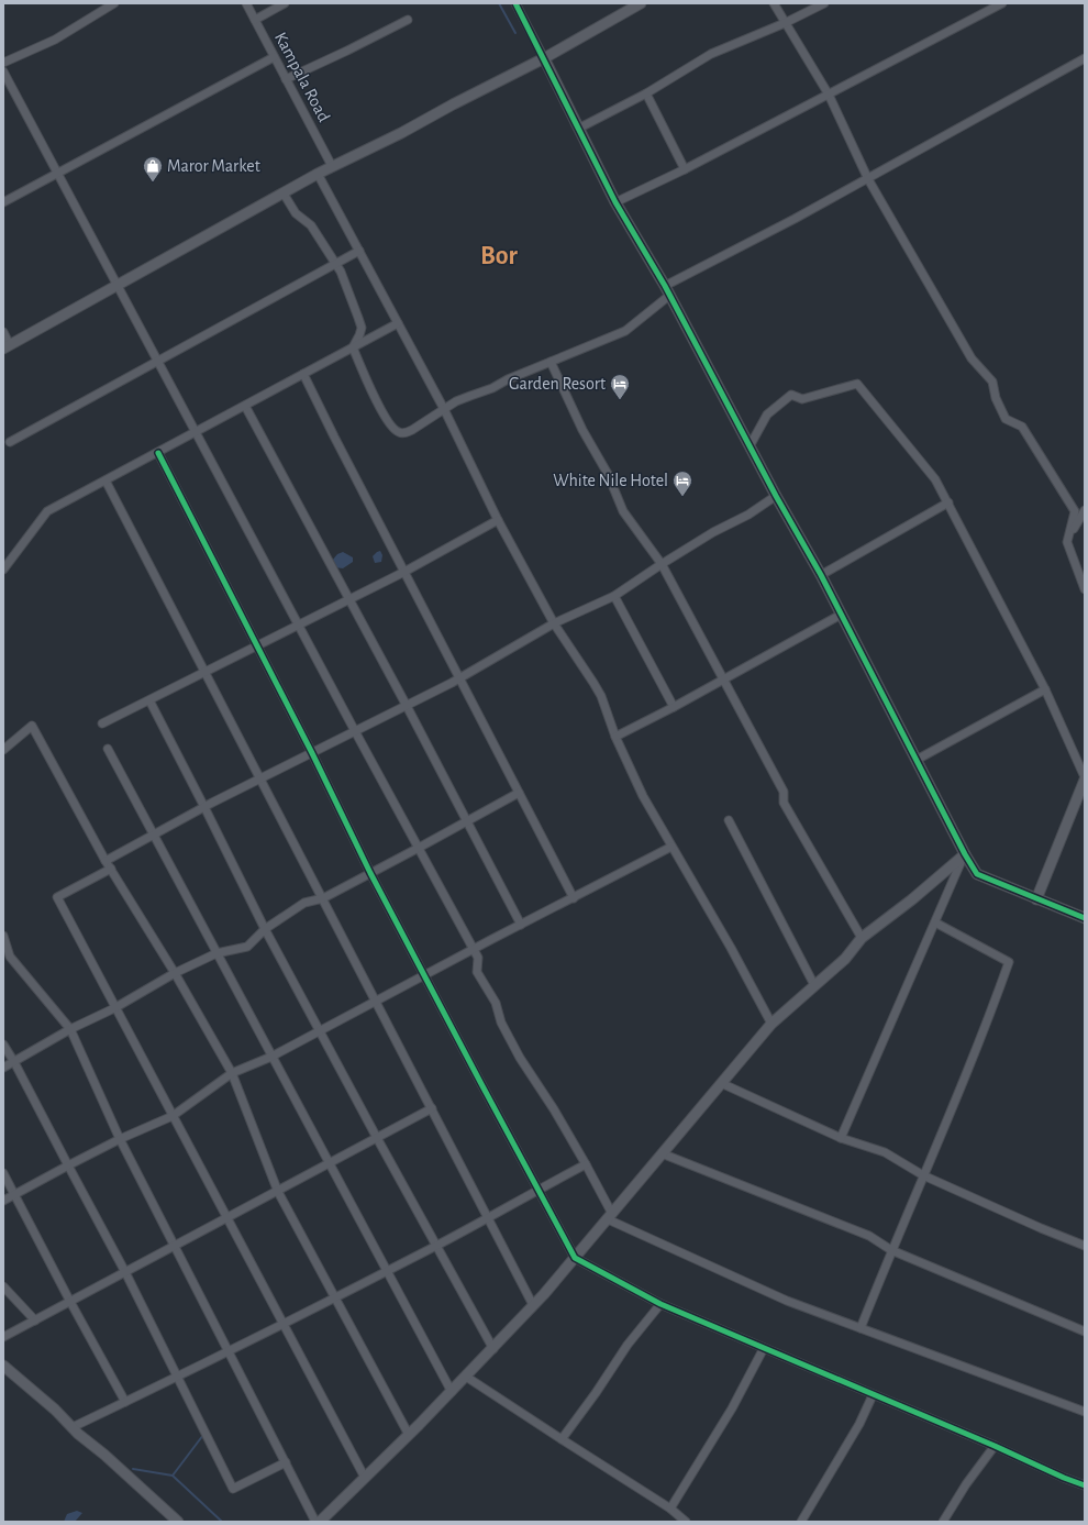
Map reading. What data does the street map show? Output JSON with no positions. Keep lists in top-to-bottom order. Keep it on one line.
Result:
{"streets":{"street":["Kampala Road"]},"districts":["Bor"],"places":{"shop":["Maror Market"],"hotel":["Garden Resort","White Nile Hotel"]}}
